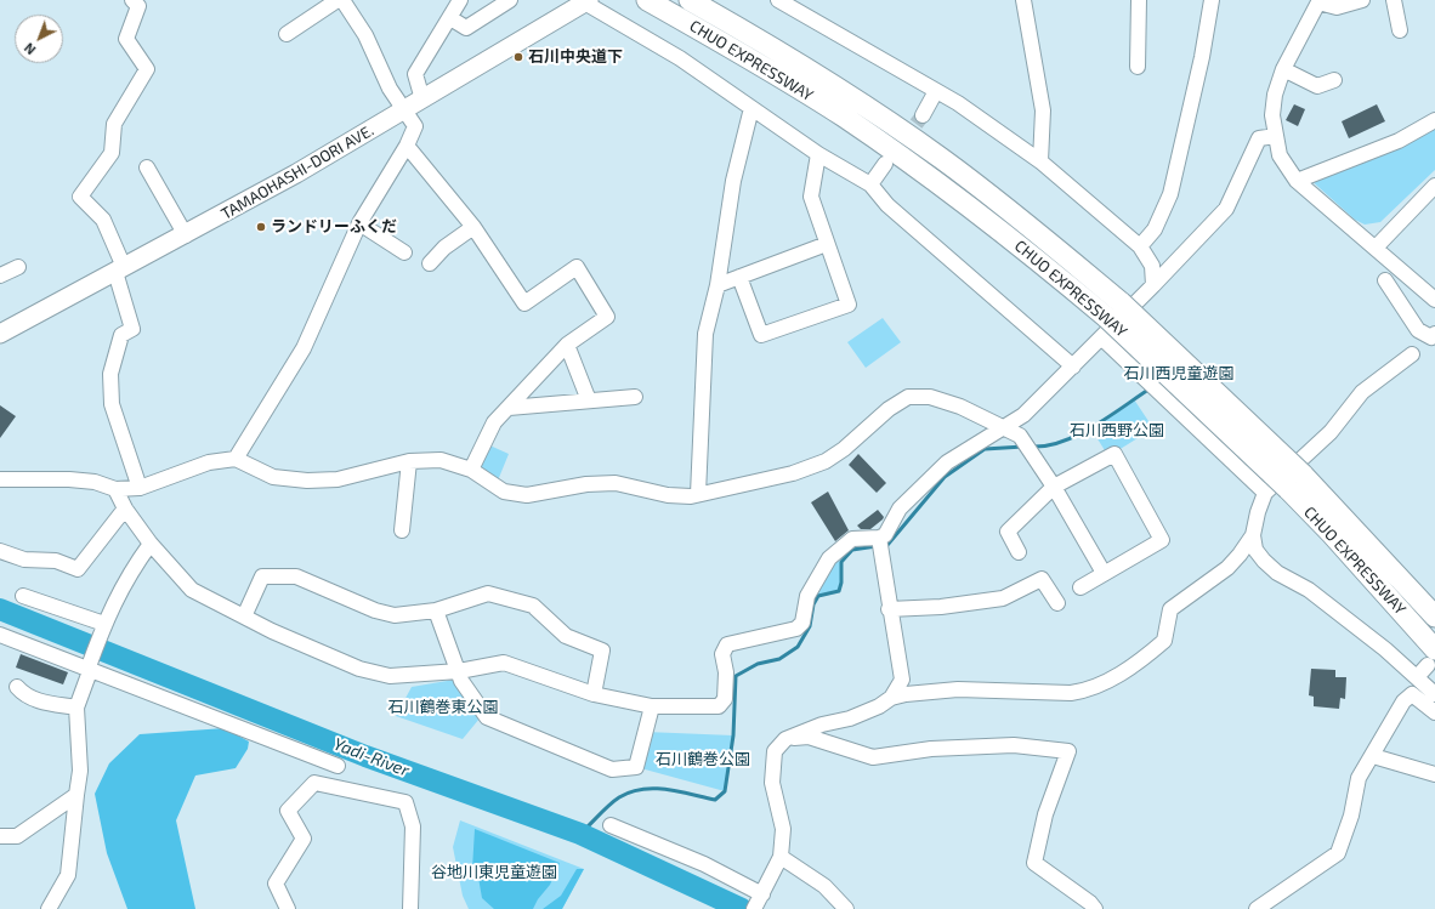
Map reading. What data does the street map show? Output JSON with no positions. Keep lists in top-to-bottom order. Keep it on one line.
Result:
{"streets":{"highway":["CHUO EXPRESSWAY"],"main road":["TAMAOHASHI-DORI AVE."]},"water":["Yadi-River"],"parks":["石川西児童遊園","石川西野公園","石川鶴巻東公園","石川鶴巻公園","谷地川東児童遊園"],"places":["石川中央道下","ランドリーふくだ"],"north":"bottom left"}
